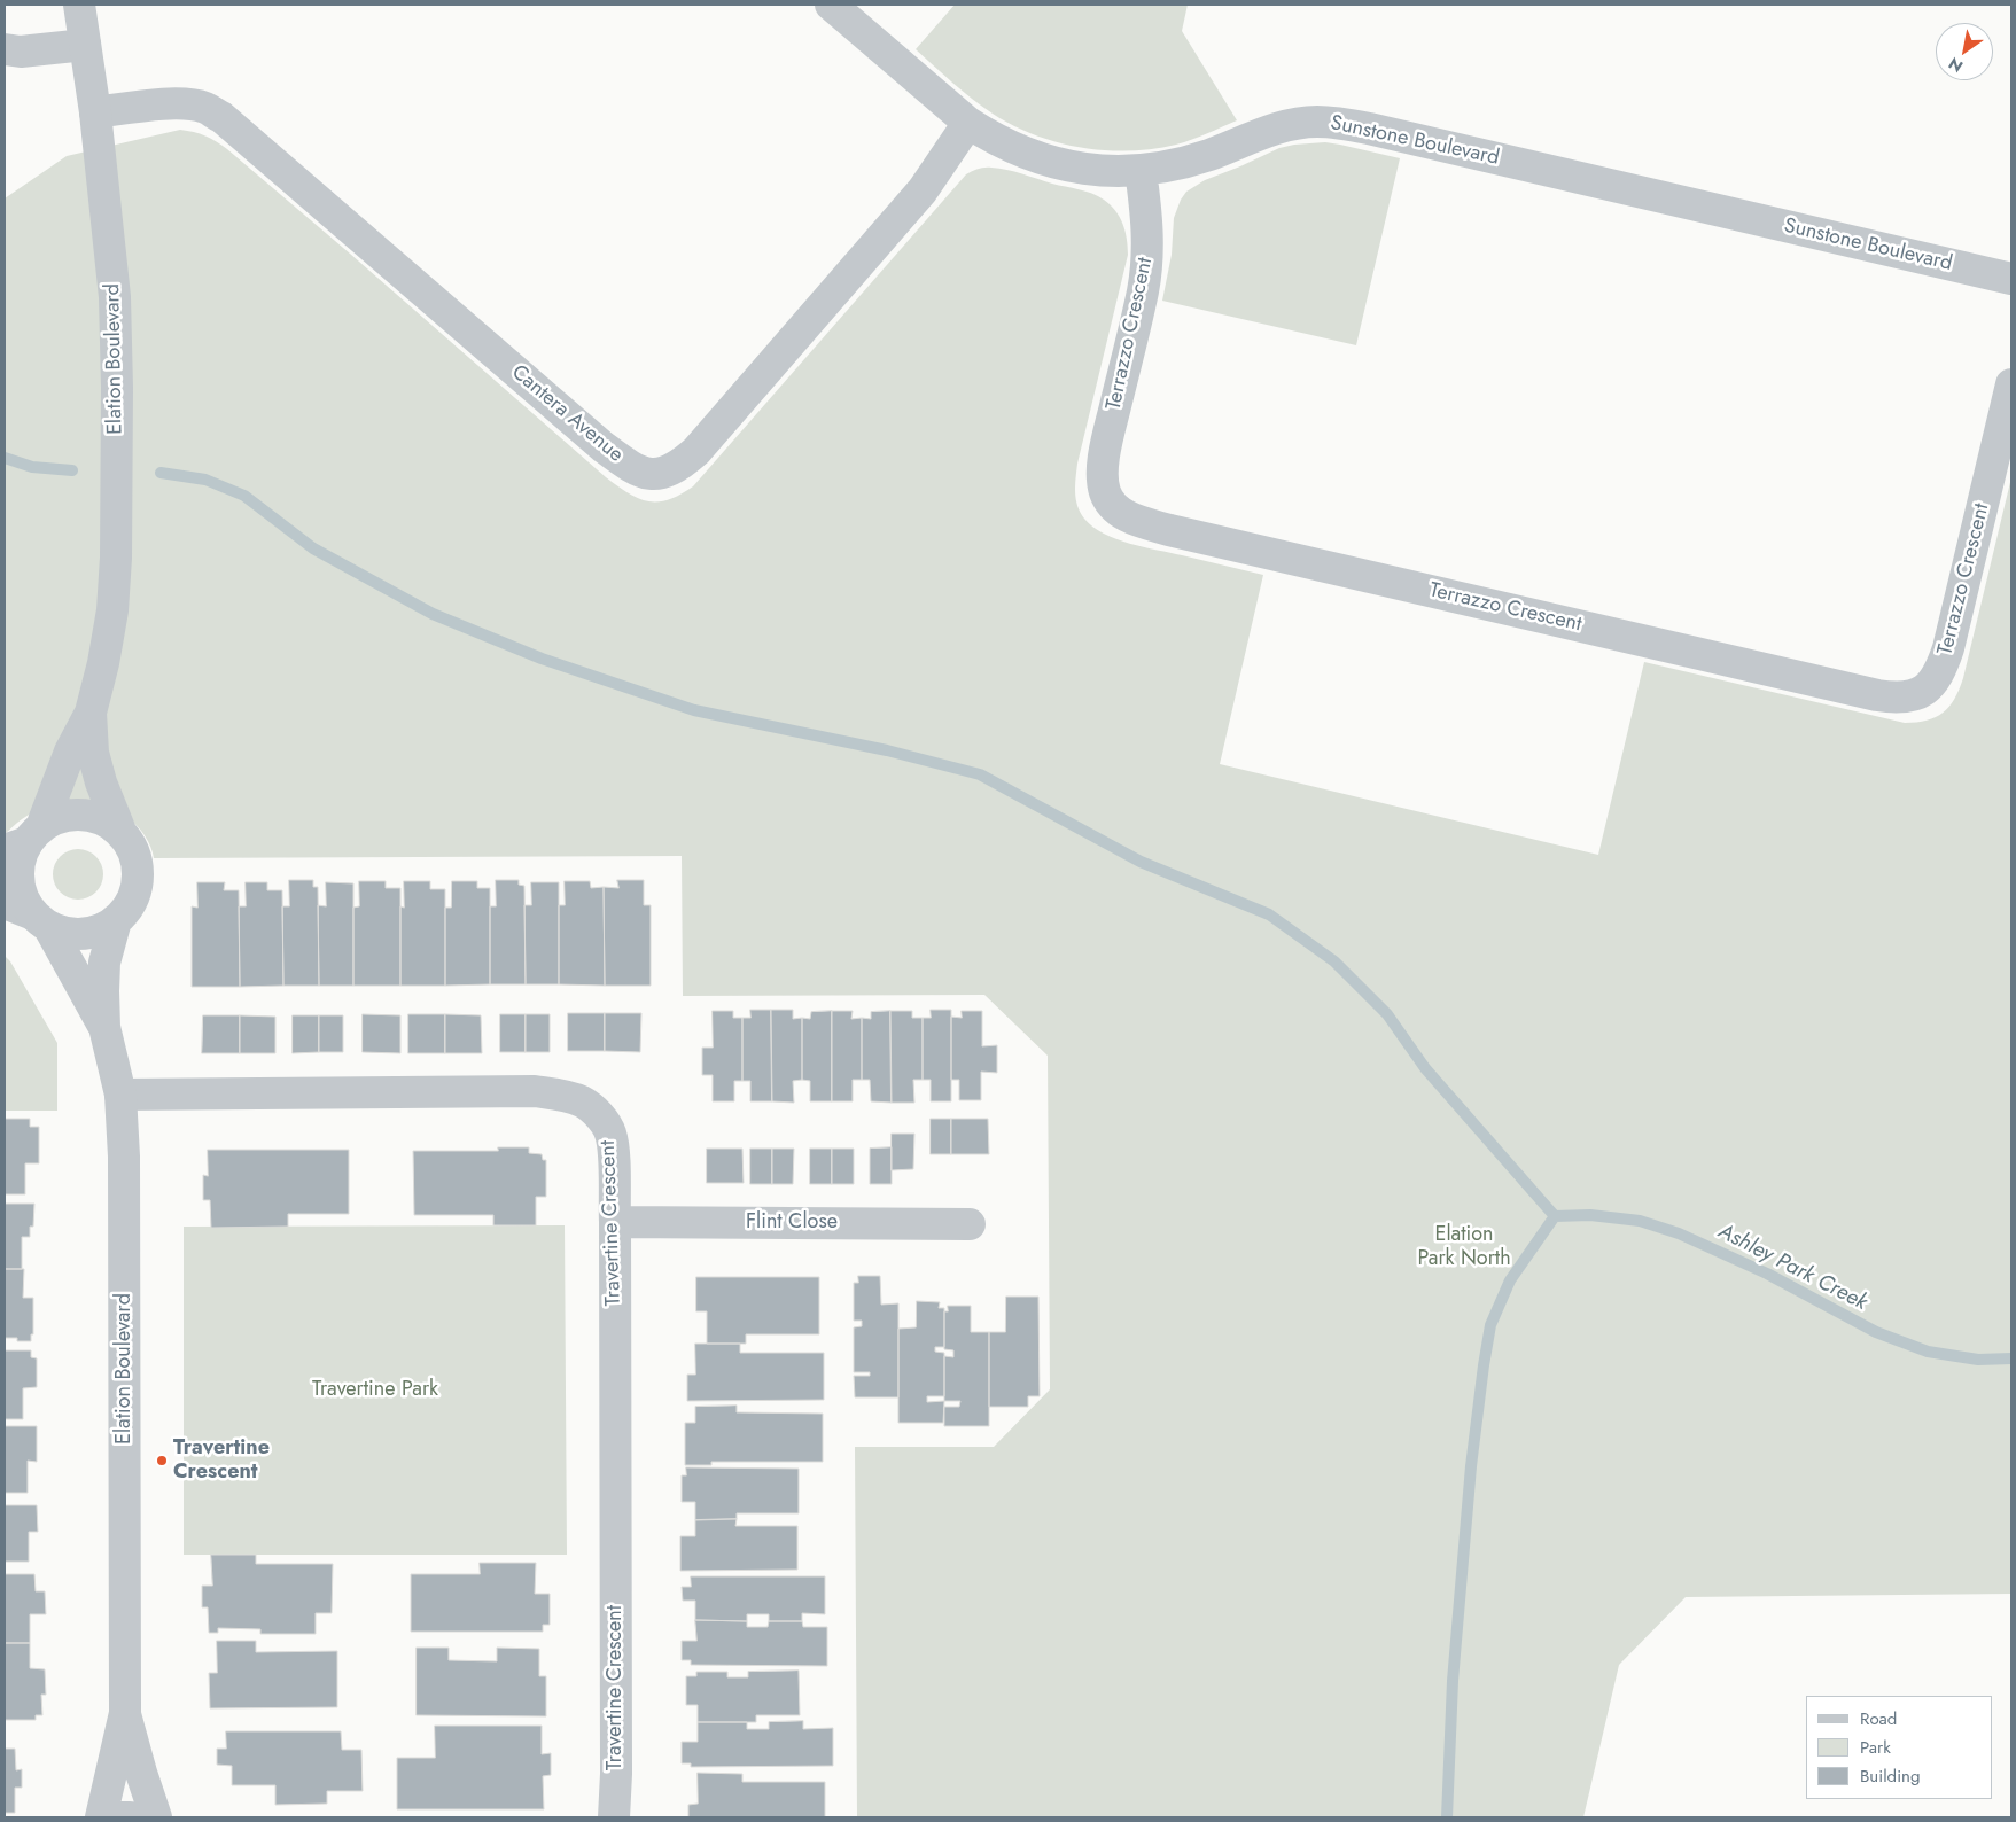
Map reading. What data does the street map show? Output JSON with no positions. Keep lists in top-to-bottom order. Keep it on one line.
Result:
{"streets":{"street":["Sunstone Boulevard","Terrazzo Crescent","Elation Boulevard","Cantera Avenue","Travertine Crescent","Flint Close"]},"crossings":[["Sunstone Boulevard","Terrazzo Crescent"],["Sunstone Boulevard","Cantera Avenue"],["Elation Boulevard","Cantera Avenue"],["Elation Boulevard","Travertine Crescent"],["Travertine Crescent","Flint Close"]],"water":["Ashley Park Creek"],"parks":["Elation Park North","Travertine Park"],"places":["Travertine Crescent"],"legend":["Road","Park","Building"],"north":"bottom left"}
